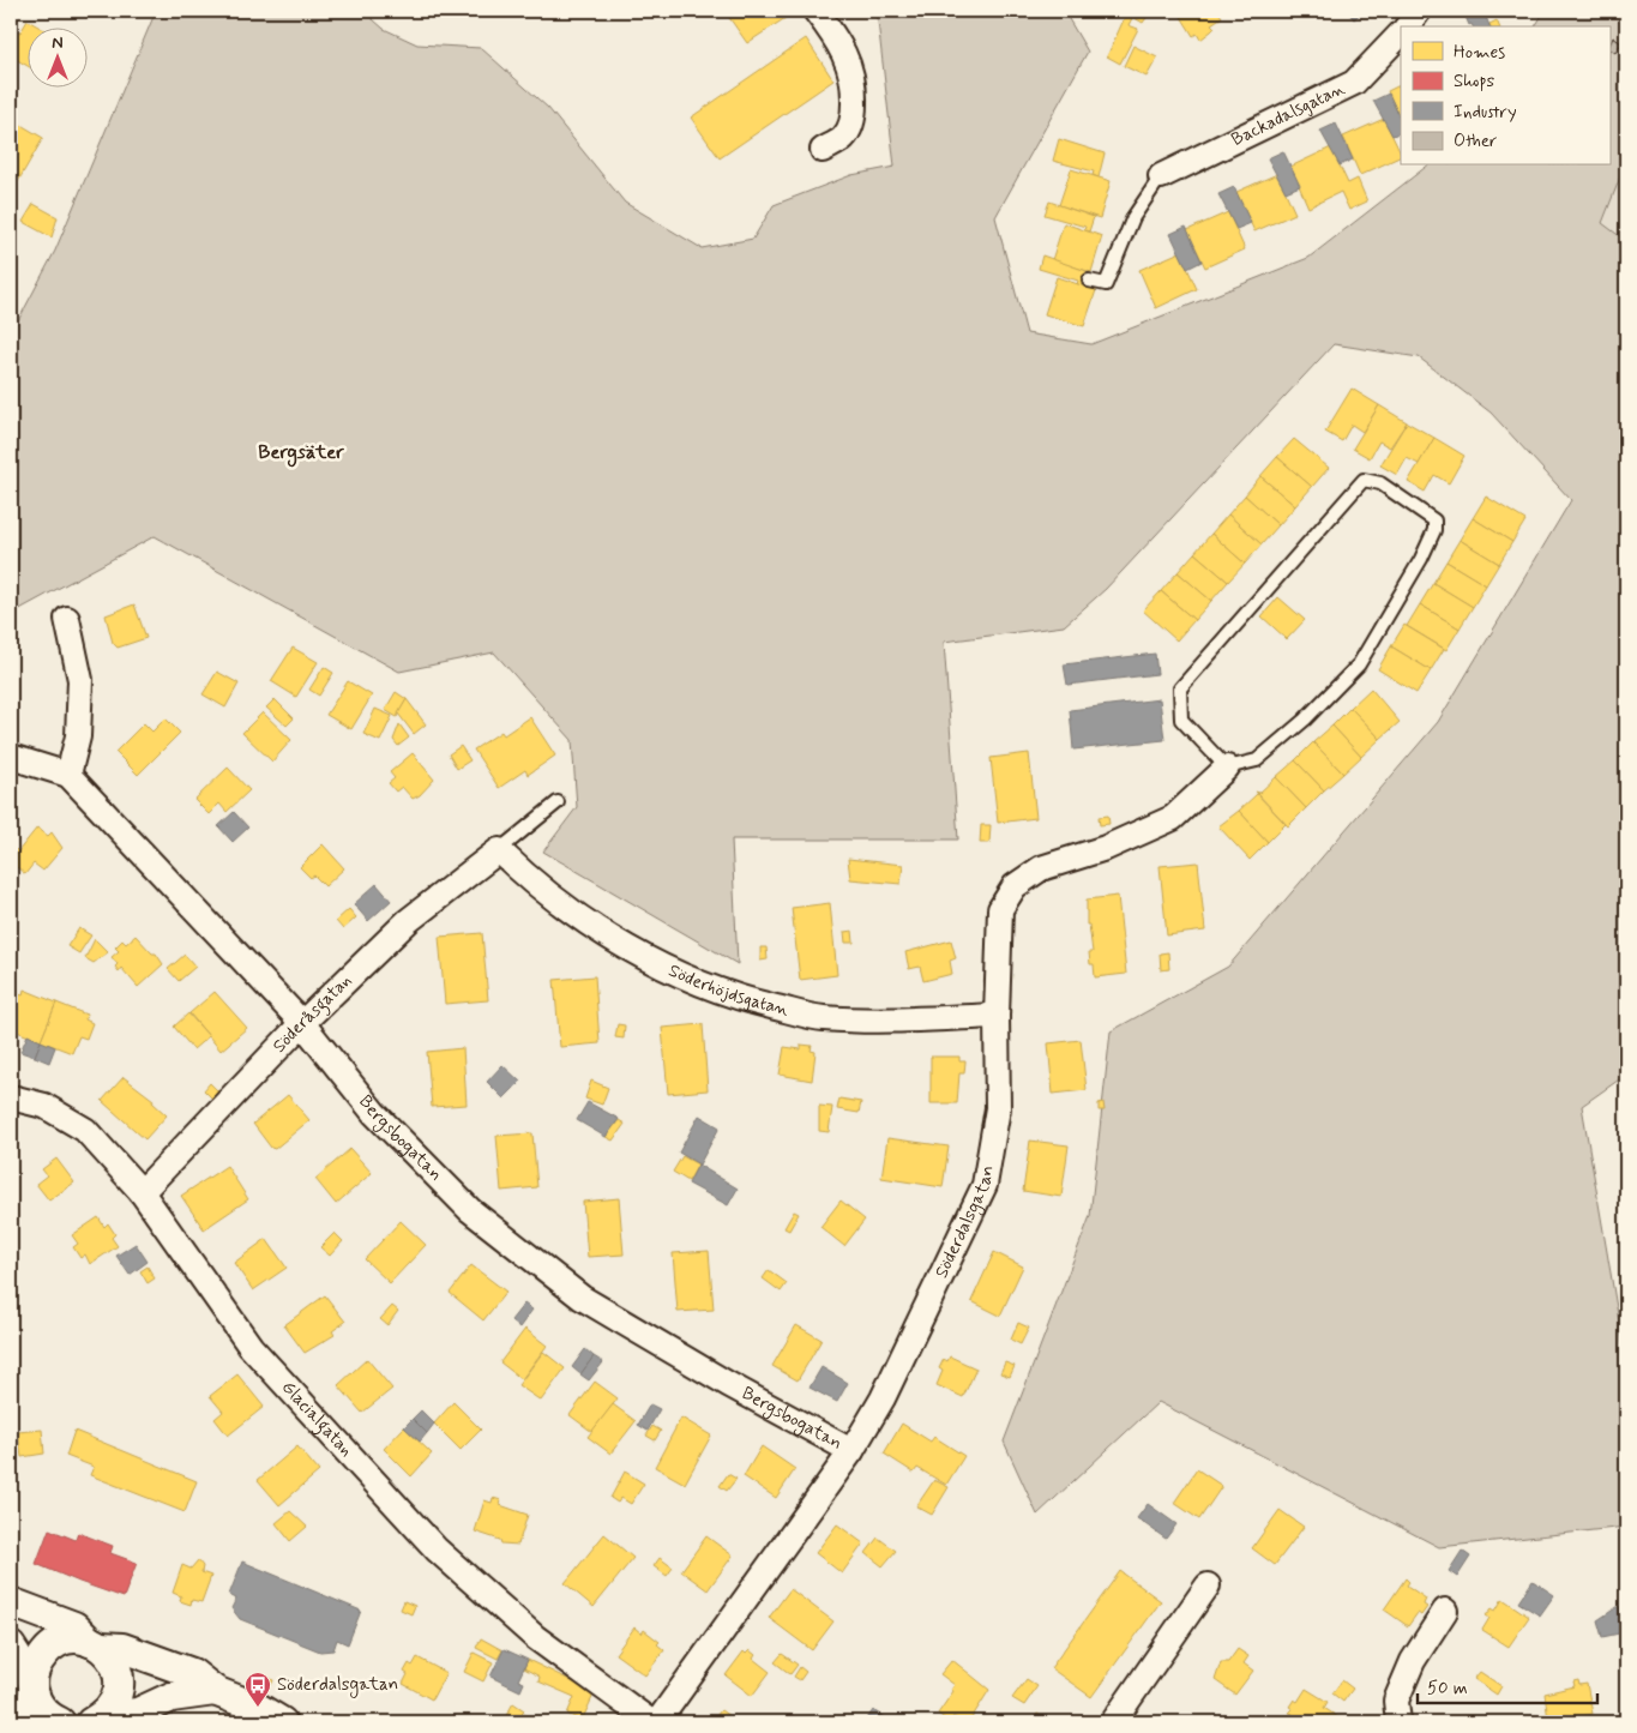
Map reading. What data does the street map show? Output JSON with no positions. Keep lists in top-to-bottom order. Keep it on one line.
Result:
{"streets":{"street":["Backadalsgatan","Söderhöjdsgatan","Söderåsgatan","Bergsbogatan","Söderdalsgatan","Glacialgatan"]},"crossings":[["Söderhöjdsgatan","Söderåsgatan"],["Söderhöjdsgatan","Söderdalsgatan"],["Söderåsgatan","Bergsbogatan"],["Söderåsgatan","Glacialgatan"],["Bergsbogatan","Söderdalsgatan"]],"districts":["Bergsäter"],"places":{"bus stop":["Söderdalsgatan"]},"legend":["Homes","Shops","Industry","Other"],"scale_bar":"50 m","north":"top"}
